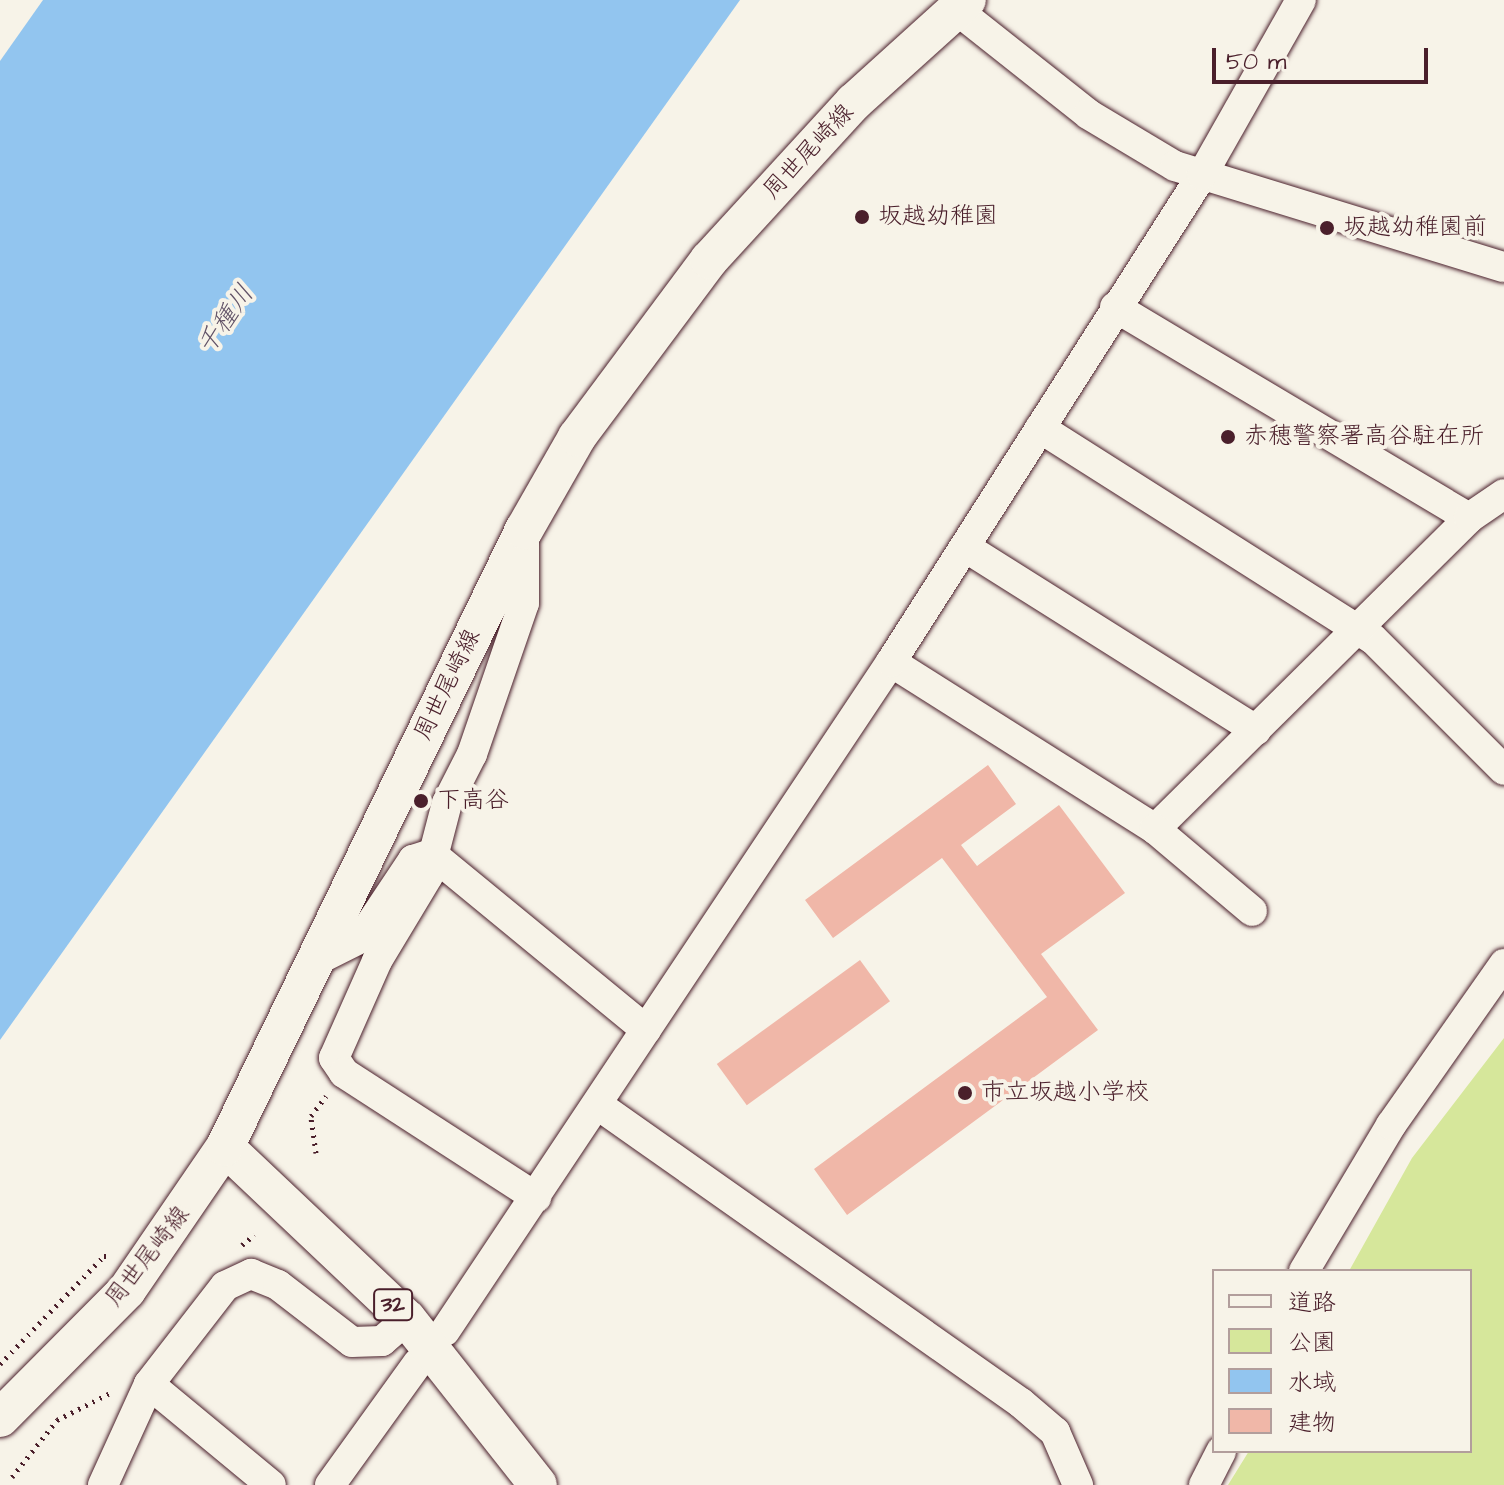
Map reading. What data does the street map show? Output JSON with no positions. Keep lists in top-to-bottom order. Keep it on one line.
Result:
{"streets":{"main road":["周世尾崎線","32"]},"crossings":[["周世尾崎線","32"]],"water":["千種川"],"places":["坂越幼稚園","坂越幼稚園前","赤穂警察署高谷駐在所","下高谷","市立坂越小学校"],"legend":["道路","公園","水域","建物"],"scale_bar":"50 m"}
